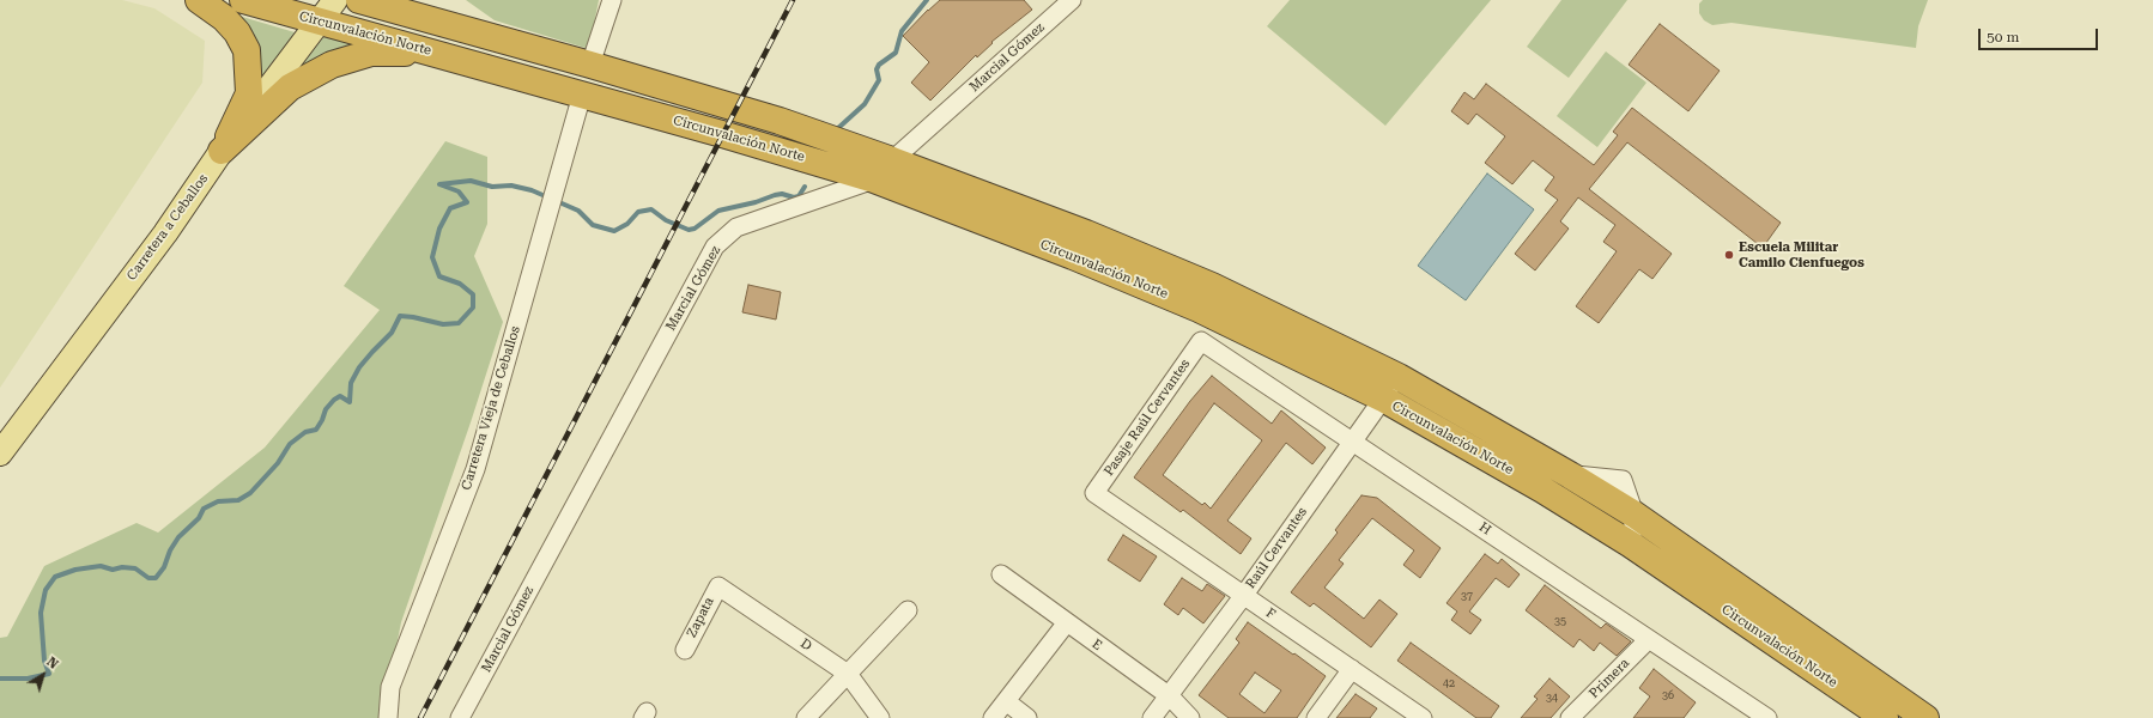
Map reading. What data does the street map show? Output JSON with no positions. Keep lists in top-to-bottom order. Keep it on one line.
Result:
{"streets":{"highway":["Circunvalación Norte"],"main road":["Carretera a Ceballos"],"street":["Marcial Gómez","Carretera Vieja de Ceballos","Pasaje Raúl Cervantes","H","Raúl Cervantes","F","Zapata","D","E","Primera"]},"crossings":[["Circunvalación Norte","Marcial Gómez"],["Circunvalación Norte","Carretera a Ceballos"],["Circunvalación Norte","Carretera Vieja de Ceballos"],["Circunvalación Norte","Raúl Cervantes"],["Pasaje Raúl Cervantes","H"],["Pasaje Raúl Cervantes","F"],["H","Raúl Cervantes"],["H","Primera"],["Raúl Cervantes","F"],["Raúl Cervantes","E"],["Zapata","D"]],"places":["Escuela Militar Camilo Cienfuegos"],"house_numbers":["37","35","42","36","34"],"scale_bar":"50 m","north":"top right"}
